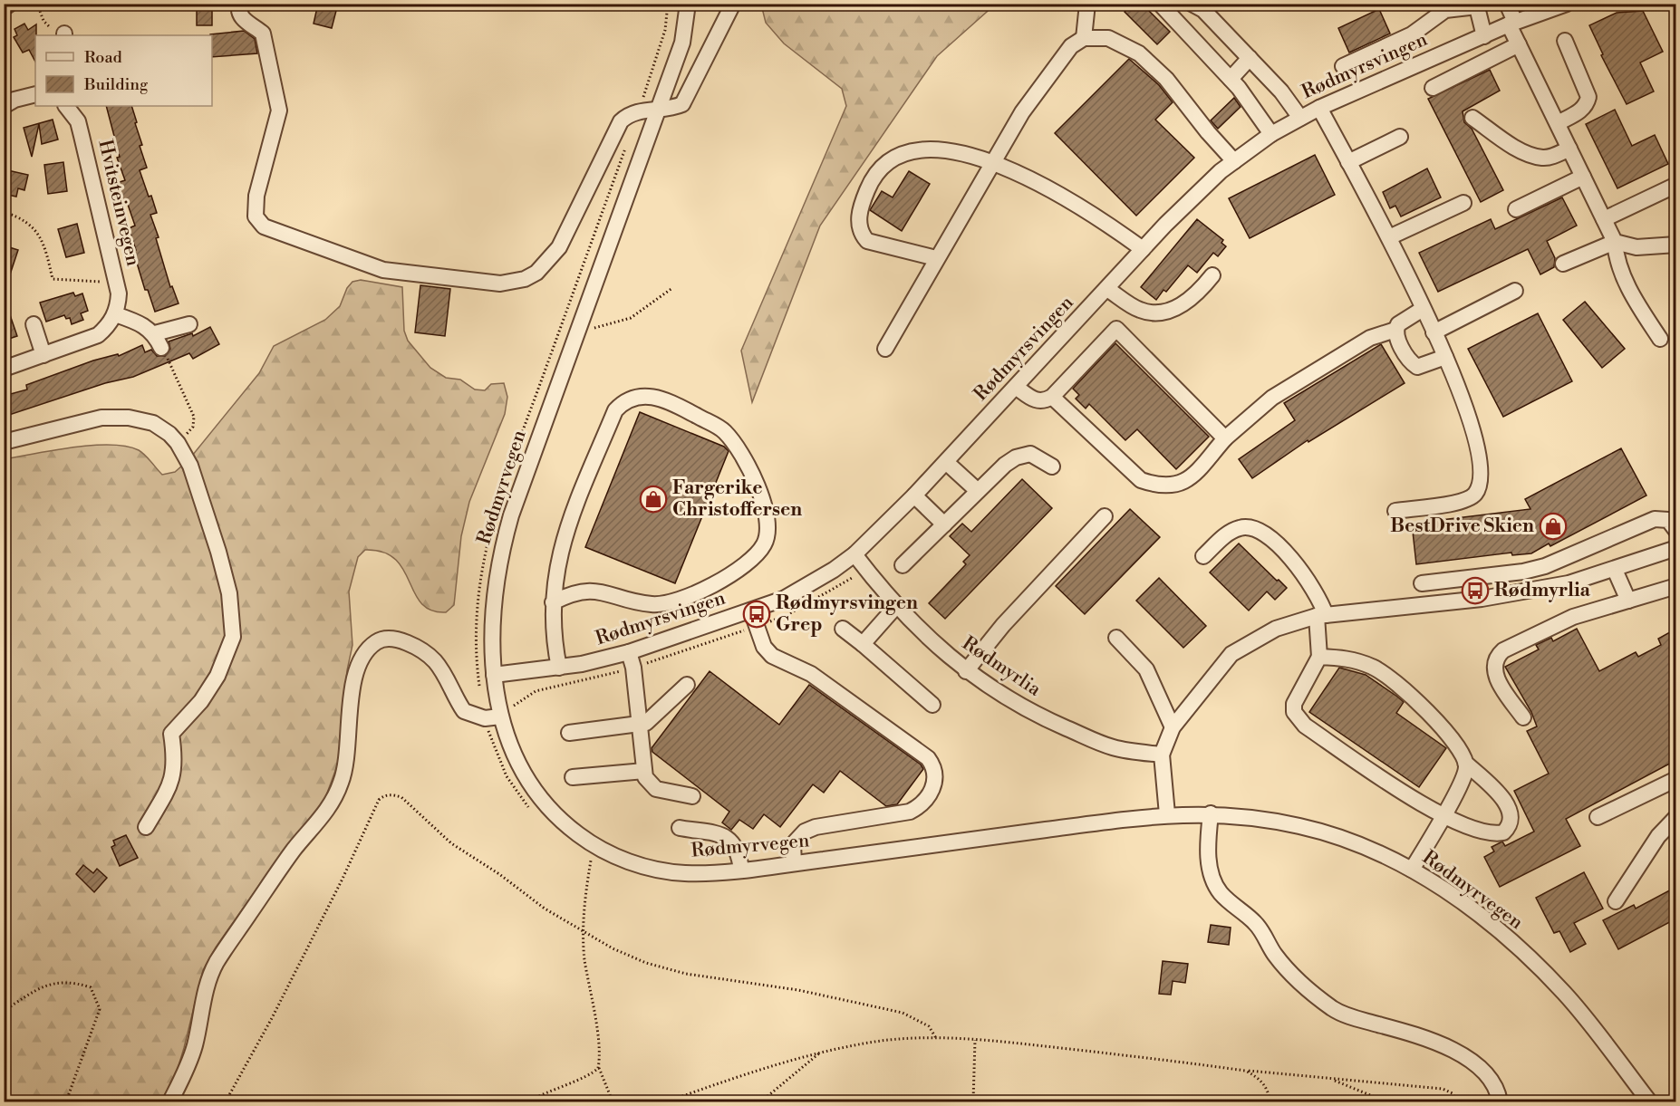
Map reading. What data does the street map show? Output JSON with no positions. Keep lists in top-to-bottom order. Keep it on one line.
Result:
{"streets":{"street":["Rødmyrsvingen","Hvitsteinvegen","Rødmyrvegen","Rødmyrlia"]},"crossings":[["Rødmyrsvingen","Rødmyrvegen"],["Rødmyrsvingen","Rødmyrlia"]],"places":{"shop":["Fargerike Christoffersen","BestDrive Skien"],"bus stop":["Rødmyrlia","Rødmyrsvingen Grep"]},"legend":["Road","Building"]}
